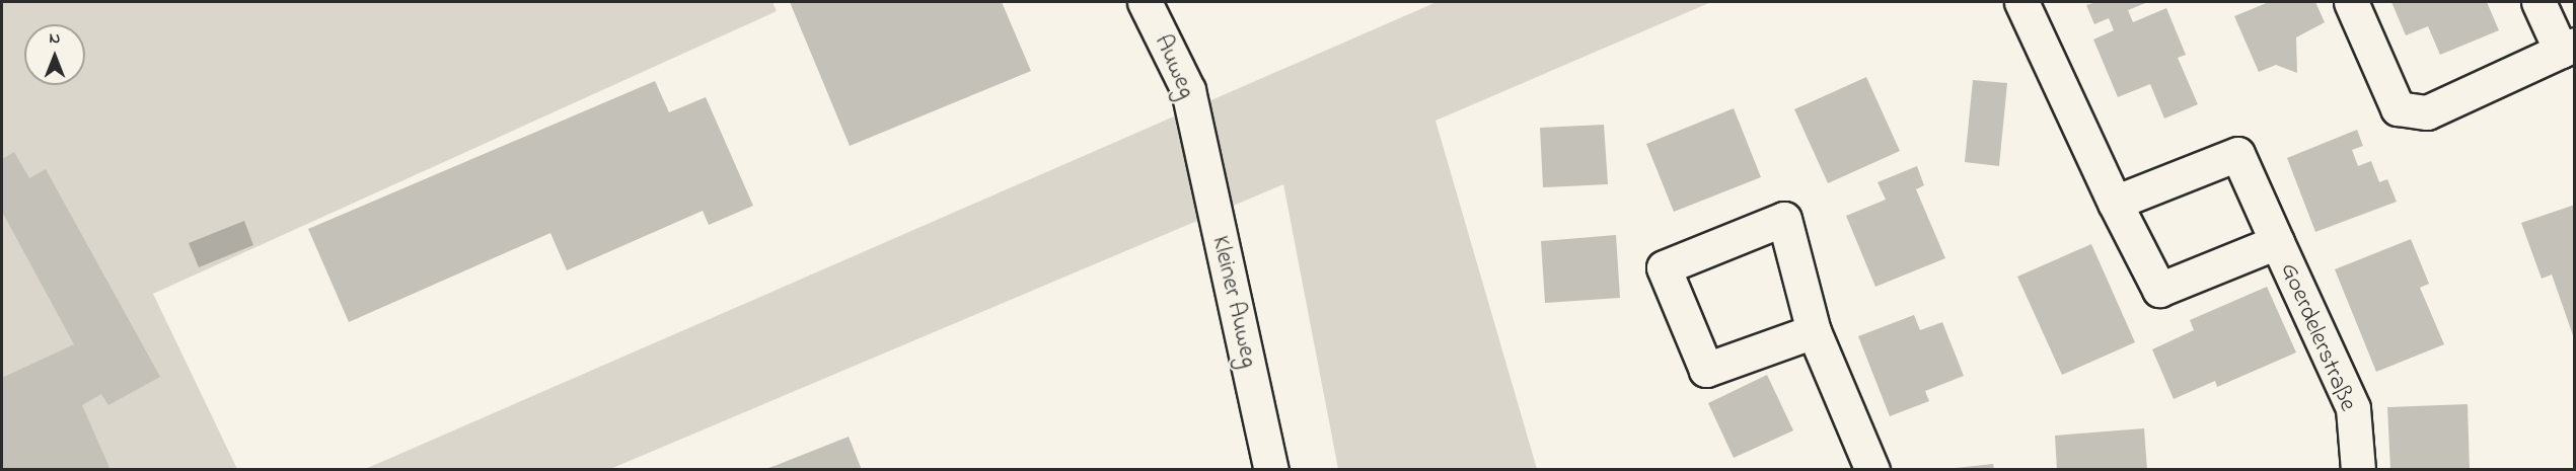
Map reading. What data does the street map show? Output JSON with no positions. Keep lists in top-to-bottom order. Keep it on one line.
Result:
{"streets":{"street":["Auweg","Kleiner Auweg","Goerdelerstraße"]},"crossings":[["Auweg","Kleiner Auweg"]],"north":"top"}
